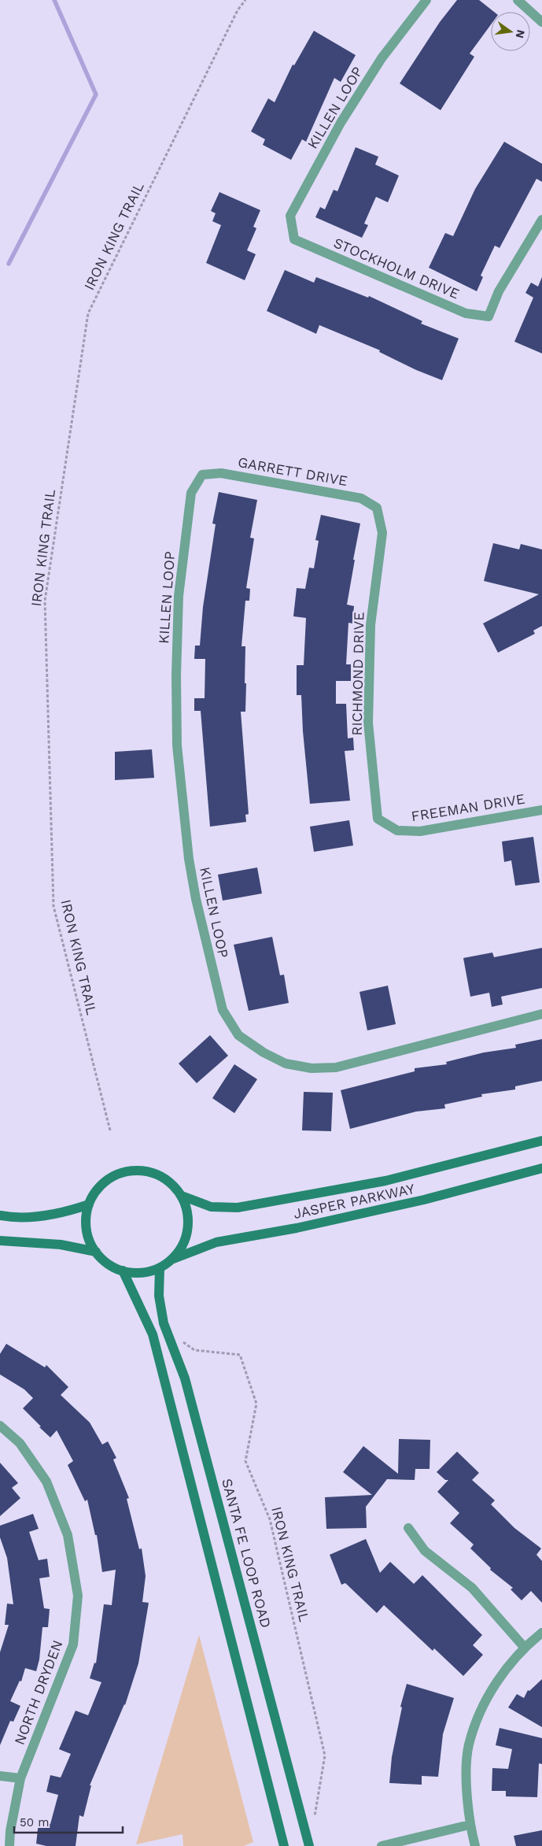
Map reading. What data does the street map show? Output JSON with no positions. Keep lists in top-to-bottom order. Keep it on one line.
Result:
{"streets":{"main road":["JASPER PARKWAY","SANTA FE LOOP ROAD"],"street":["KILLEN LOOP","STOCKHOLM DRIVE","GARRETT DRIVE","RICHMOND DRIVE","FREEMAN DRIVE","NORTH DRYDEN"],"path":["IRON KING TRAIL"]},"crossings":[["KILLEN LOOP","STOCKHOLM DRIVE"],["KILLEN LOOP","GARRETT DRIVE"],["GARRETT DRIVE","RICHMOND DRIVE"],["RICHMOND DRIVE","FREEMAN DRIVE"],["JASPER PARKWAY","SANTA FE LOOP ROAD"]],"scale_bar":"50 m","north":"right"}
